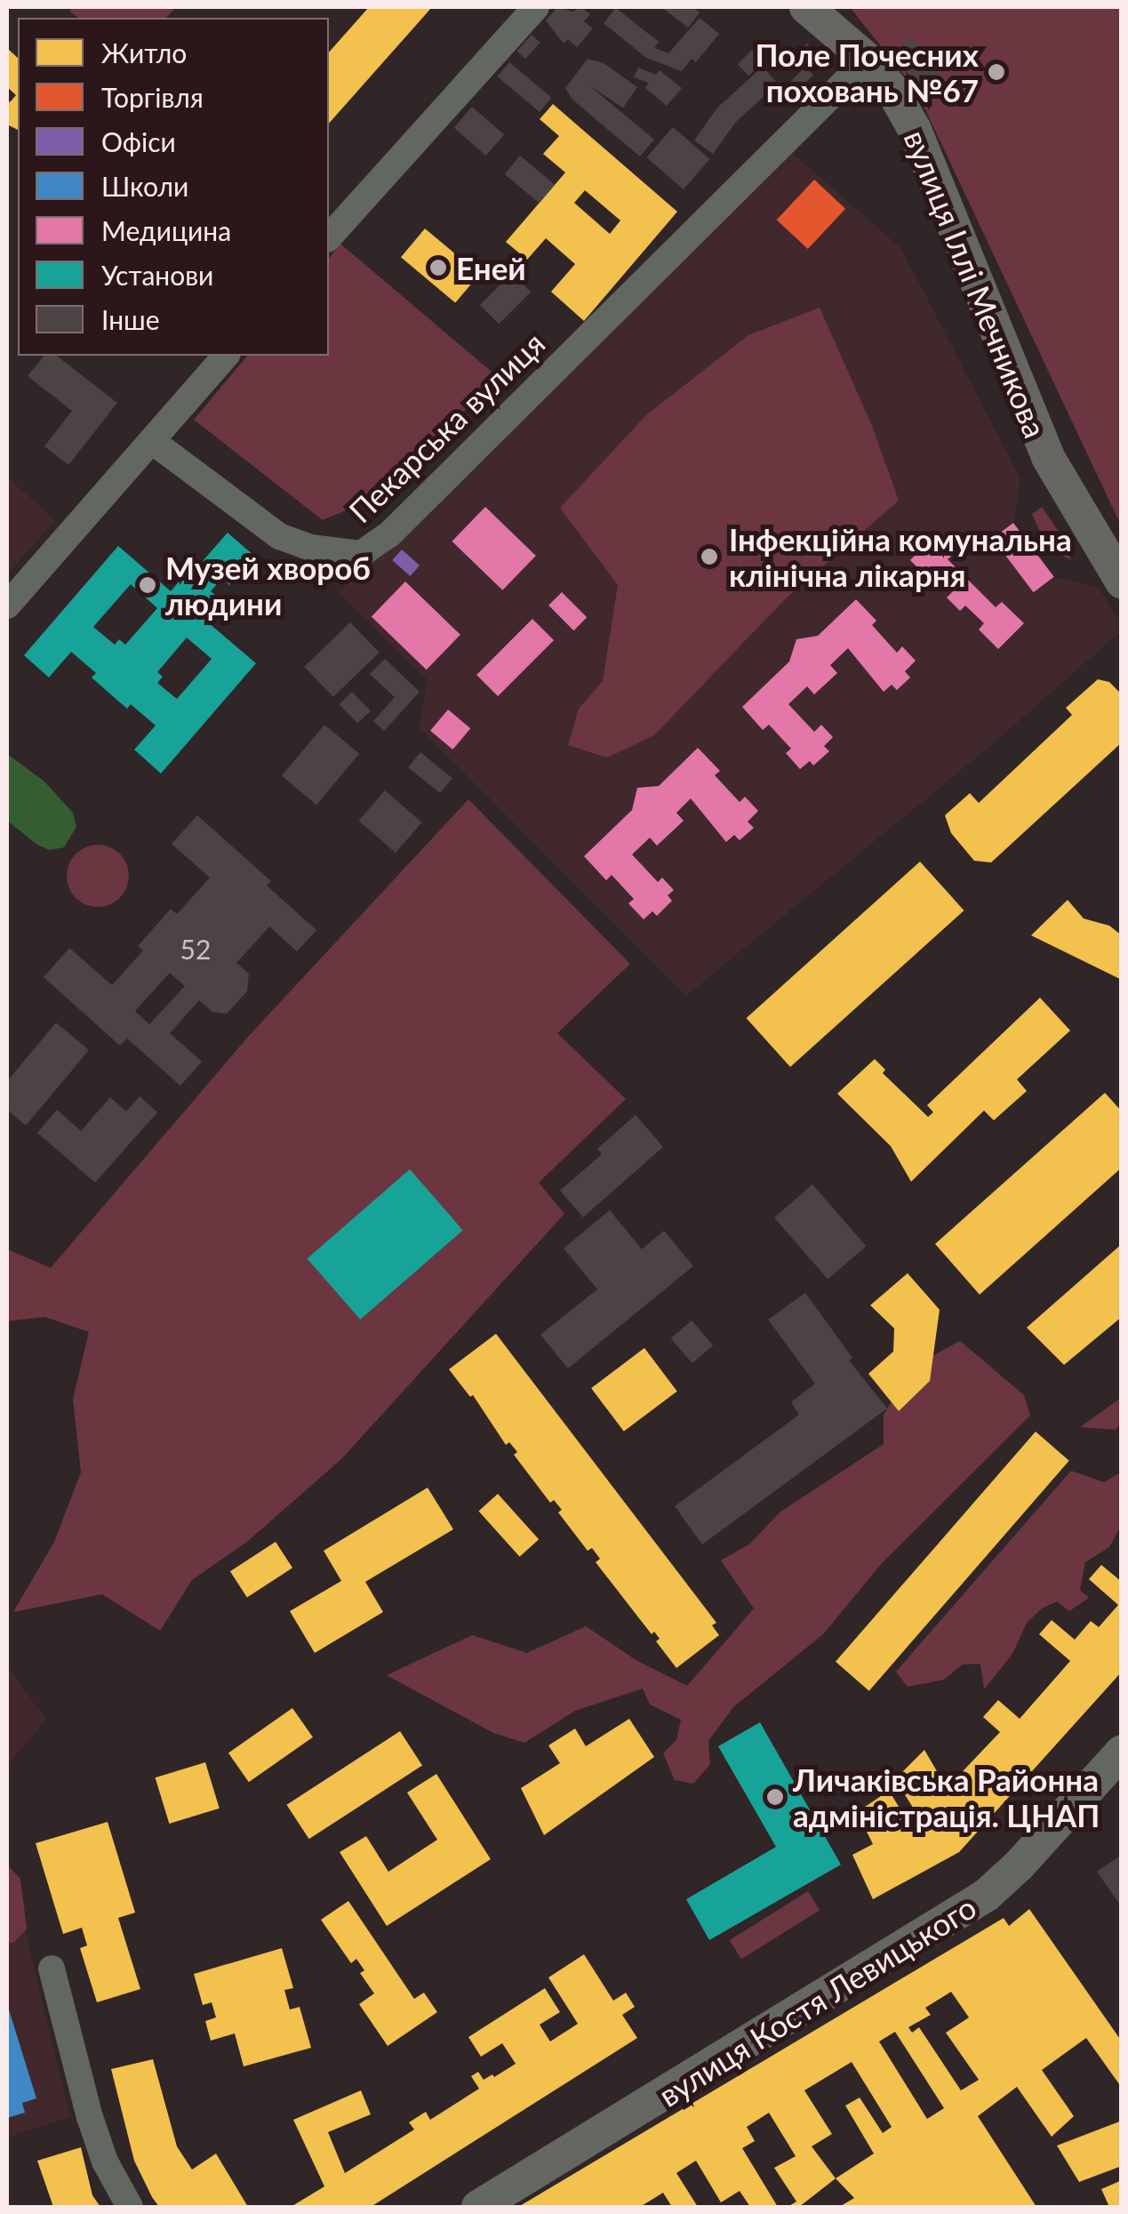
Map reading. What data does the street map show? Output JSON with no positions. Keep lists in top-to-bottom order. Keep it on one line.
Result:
{"streets":{"main road":["вулиця Іллі Мечникова","вулиця Костя Левицького"],"street":["Пекарська вулиця"]},"crossings":[["вулиця Іллі Мечникова","Пекарська вулиця"]],"places":["Поле Почесних поховань №67","Еней","Інфекційна комунальна клінічна лікарня","Музей хвороб людини","Личаківська Районна адміністрація. ЦНАП"],"house_numbers":["52"],"legend":["Житло","Торгівля","Офіси","Школи","Медицина","Установи","Інше"]}
